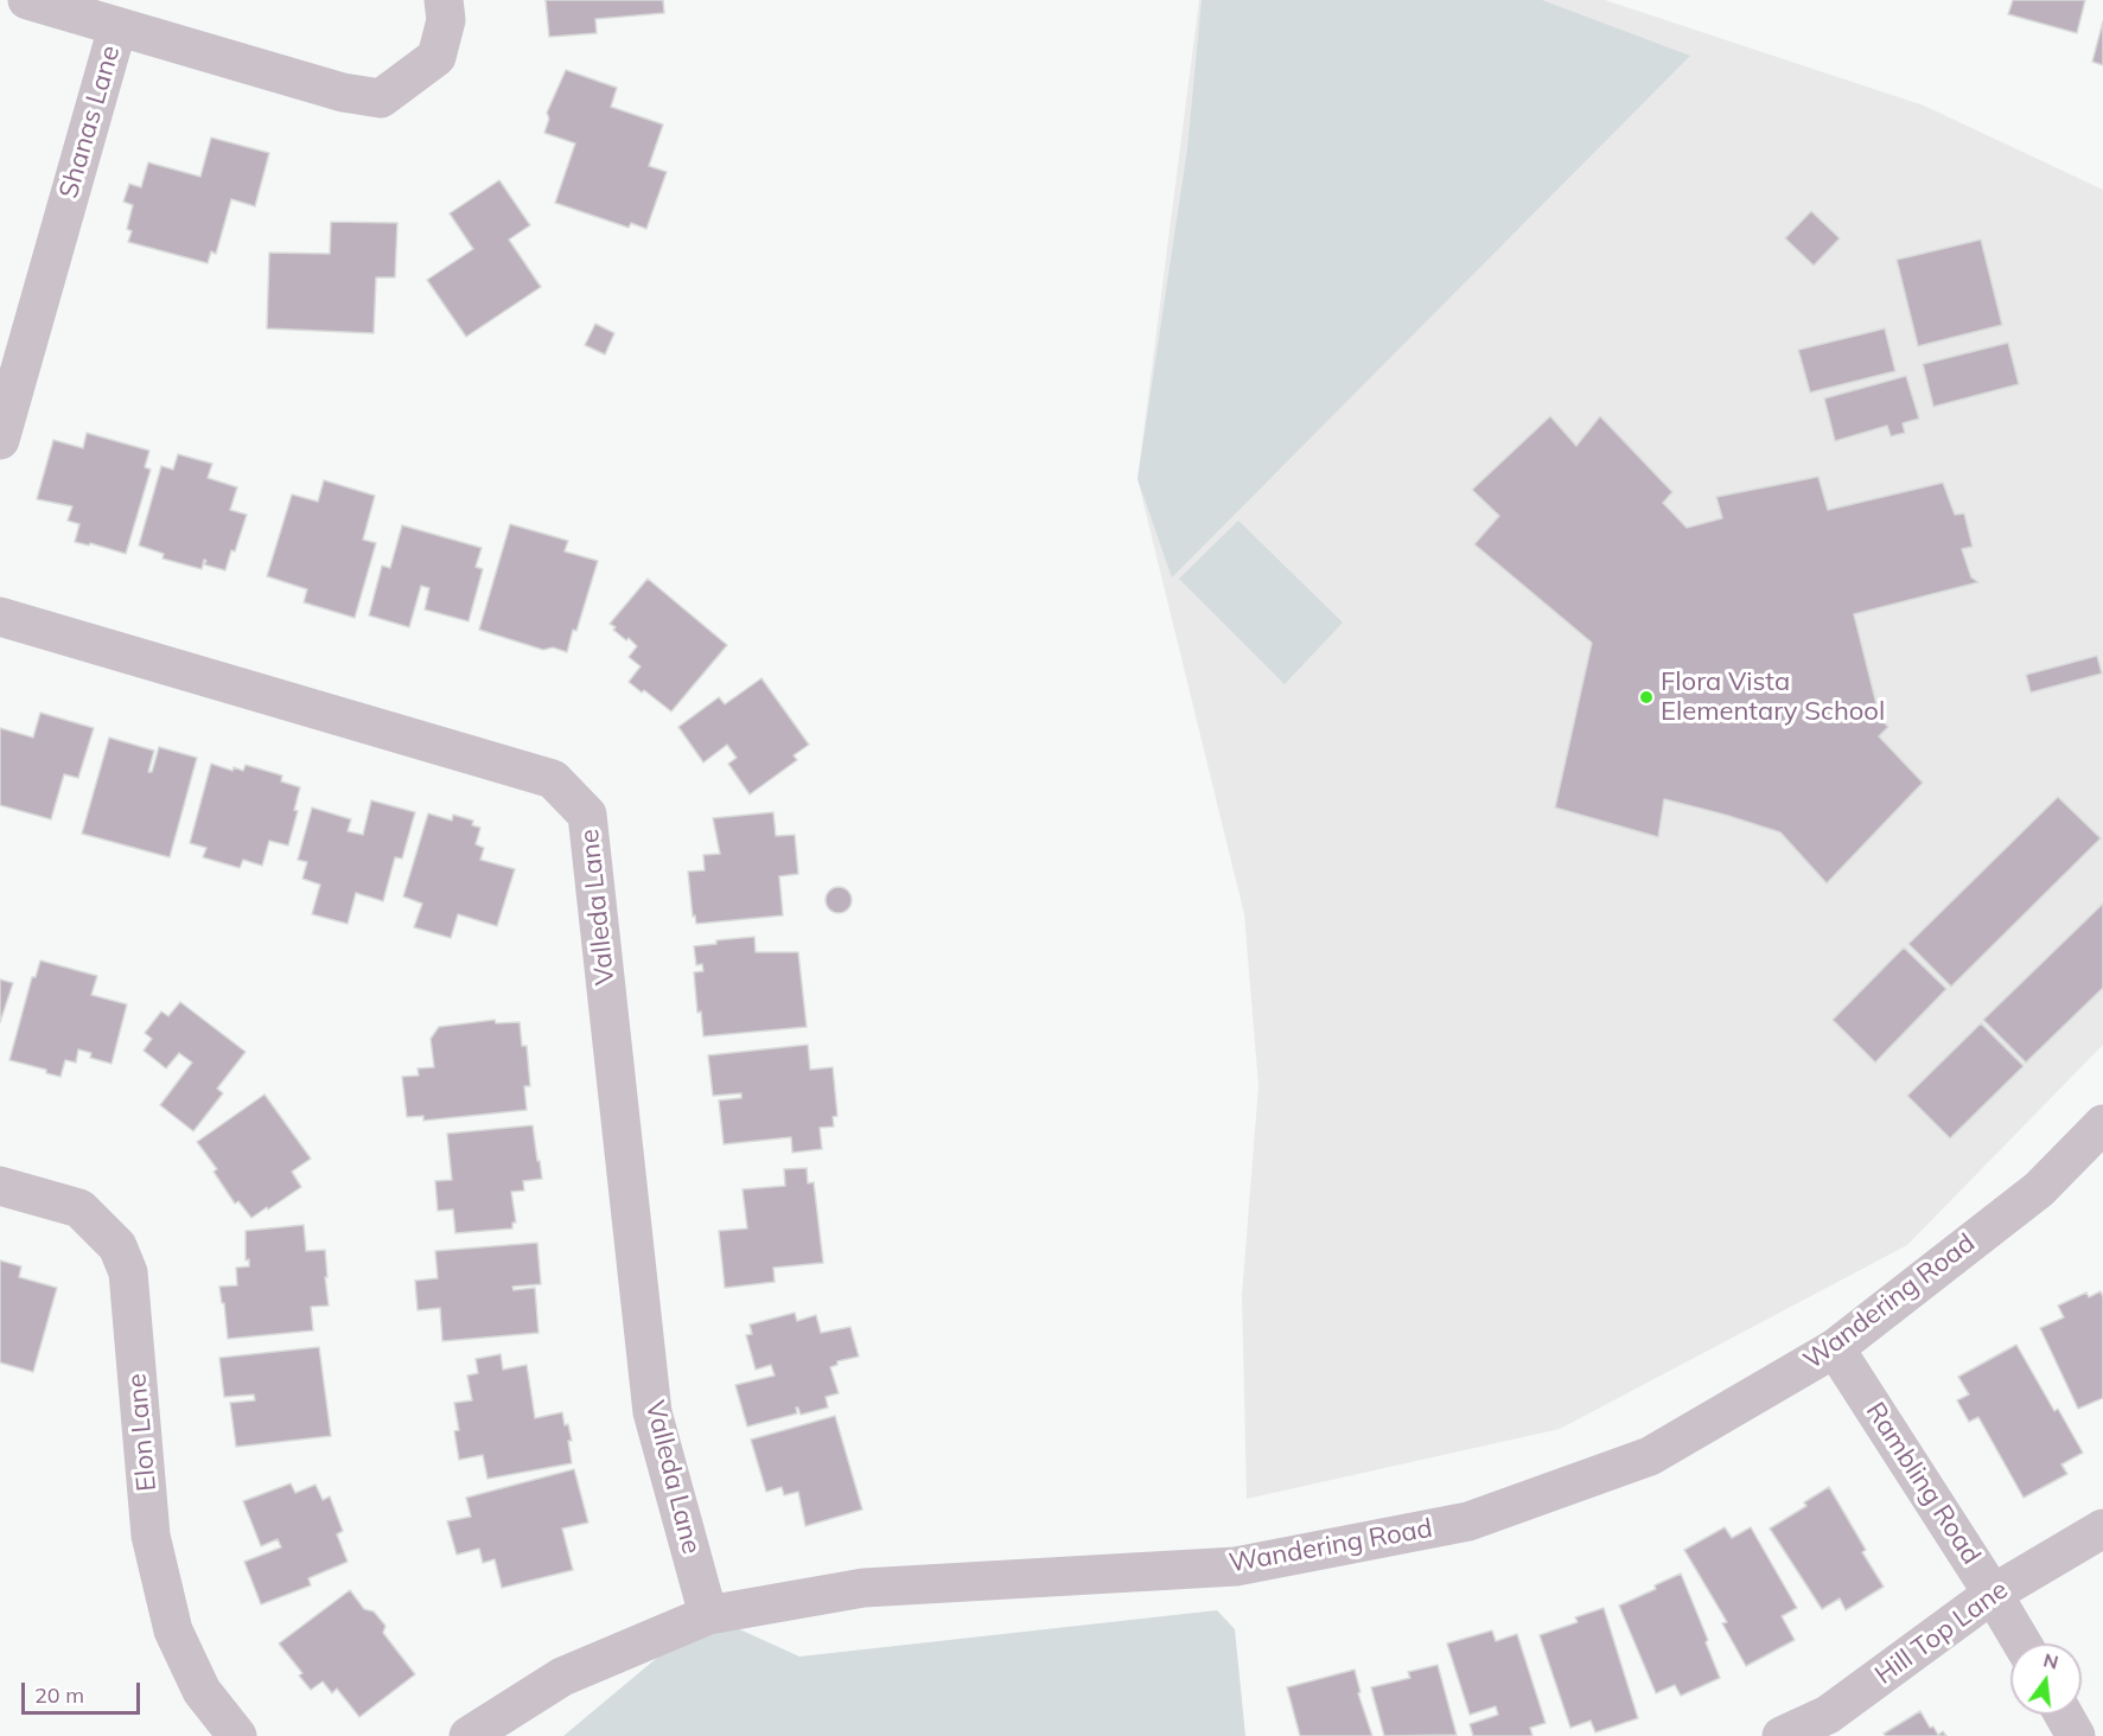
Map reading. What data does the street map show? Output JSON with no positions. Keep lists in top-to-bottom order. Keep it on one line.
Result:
{"streets":{"street":["Shanas Lane","Valleda Lane","Wandering Road","Elon Lane","Rambling Road","Hill Top Lane"]},"crossings":[["Valleda Lane","Wandering Road"],["Wandering Road","Rambling Road"],["Rambling Road","Hill Top Lane"]],"places":["Flora Vista Elementary School"],"scale_bar":"20 m","north":"top"}
